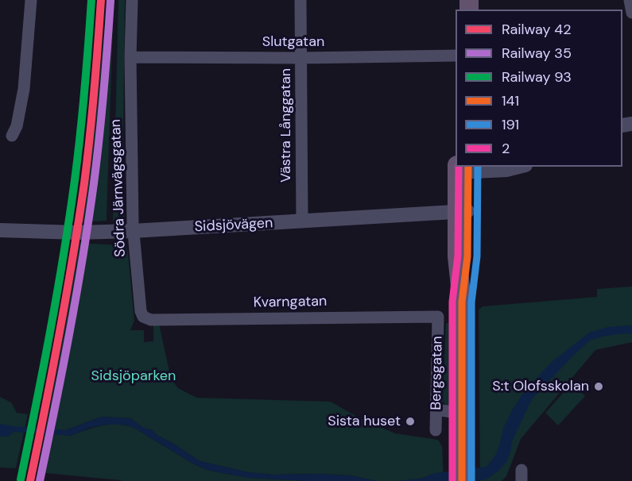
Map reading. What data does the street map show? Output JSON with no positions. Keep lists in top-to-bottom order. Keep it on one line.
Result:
{"streets":{"highway":["Bergsgatan"],"street":["Slutgatan","Västra Långgatan","Södra Järnvägsgatan","Sidsjövägen","Kvarngatan"]},"crossings":[["Slutgatan","Västra Långgatan"],["Slutgatan","Södra Järnvägsgatan"],["Västra Långgatan","Sidsjövägen"],["Södra Järnvägsgatan","Sidsjövägen"],["Södra Järnvägsgatan","Kvarngatan"],["Sidsjövägen","Bergsgatan"],["Kvarngatan","Bergsgatan"]],"parks":["Sidsjöparken"],"places":["S:t Olofsskolan","Sista huset"],"lines":["rail line 42","rail line 93","rail line 35","transit line 141","transit line 191","transit line 2"],"legend":["Railway 42","Railway 35","Railway 93","141","191","2"]}
